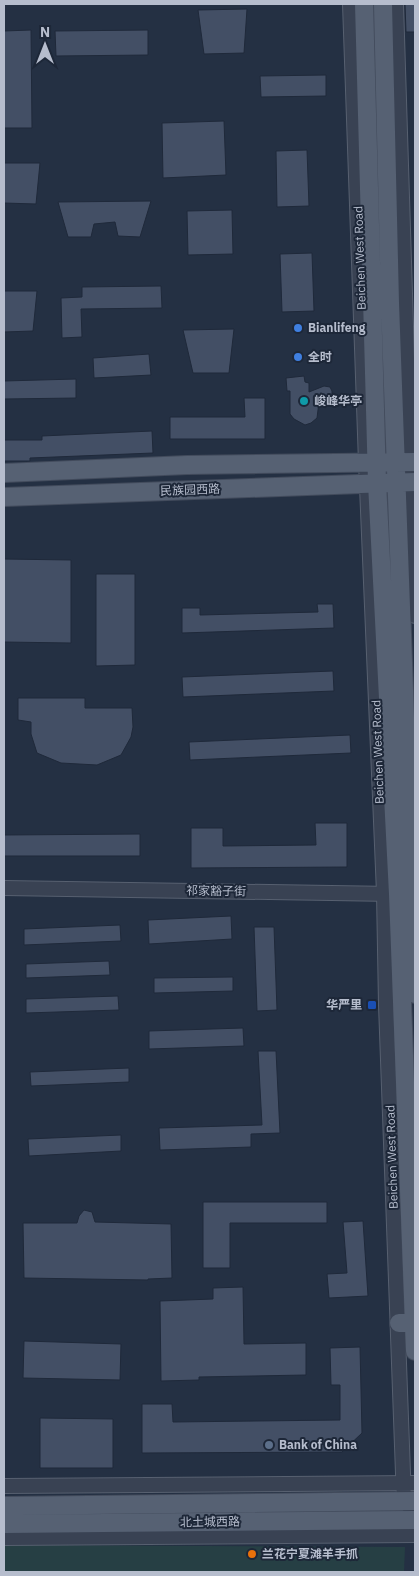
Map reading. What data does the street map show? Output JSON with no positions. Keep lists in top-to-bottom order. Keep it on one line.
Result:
{"streets":{"main road":["Beichen West Road","民族园西路","北土城西路"],"street":["祁家豁子街"]},"crossings":[["Beichen West Road","民族园西路"],["Beichen West Road","祁家豁子街"],["Beichen West Road","北土城西路"]],"places":{"other":["Bianlifeng","全时","峻峰华亭","Bank of China","兰花宁夏滩羊手抓"],"transit":["华严里"]},"north":"top"}
